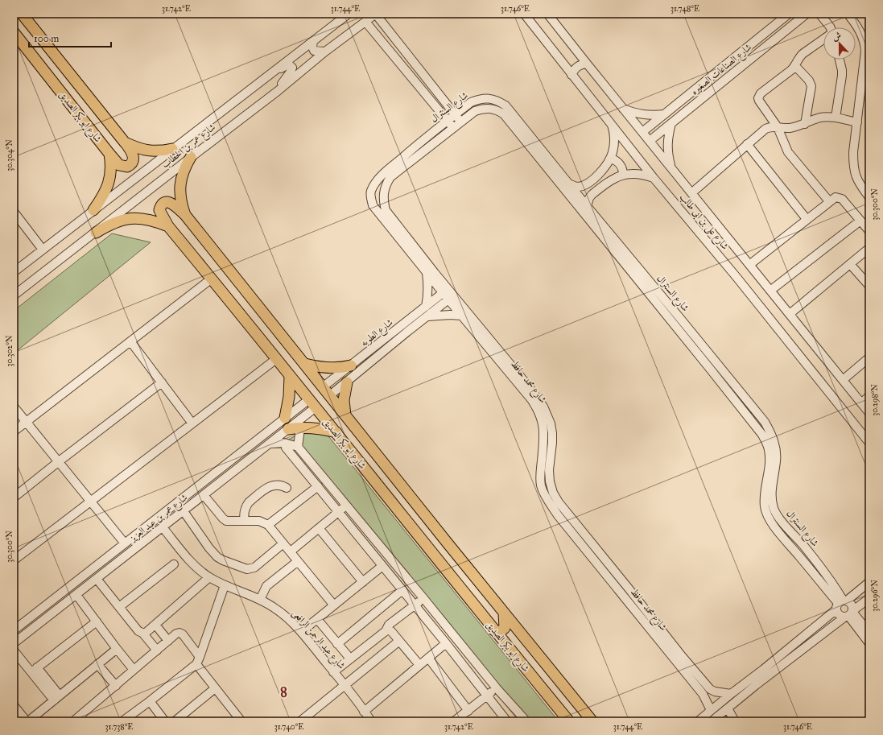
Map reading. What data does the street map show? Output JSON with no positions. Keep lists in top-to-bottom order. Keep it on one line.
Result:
{"streets":{"main road":["شارع ابو بكر الصديق"],"street":["شارع الصناعات الصغيره","شارع السنترال","شارع عمر بن الخطاب","شارع على بن ابى طالب","شارع الطوبه","شارع محمد حافظ","شارع عمر بن عبد العزيز","شارع عبد الرحمن الرافعى"]},"crossings":[["شارع الصناعات الصغيره","شارع على بن ابى طالب"],["شارع السنترال","شارع محمد حافظ"],["شارع ابو بكر الصديق","شارع عمر بن الخطاب"],["شارع ابو بكر الصديق","شارع الطوبه"],["شارع ابو بكر الصديق","شارع عمر بن عبد العزيز"],["شارع الطوبه","شارع محمد حافظ"],["شارع عمر بن عبد العزيز","شارع عبد الرحمن الرافعى"]],"districts":["8"],"scale_bar":"100 m","north":"top","coordinates":["31.742°E","31.744°E","31.746°E","31.748°E","30.304°N","30.300°N","30.302°N","30.298°N","30.296°N","31.738°E","31.740°E"]}
